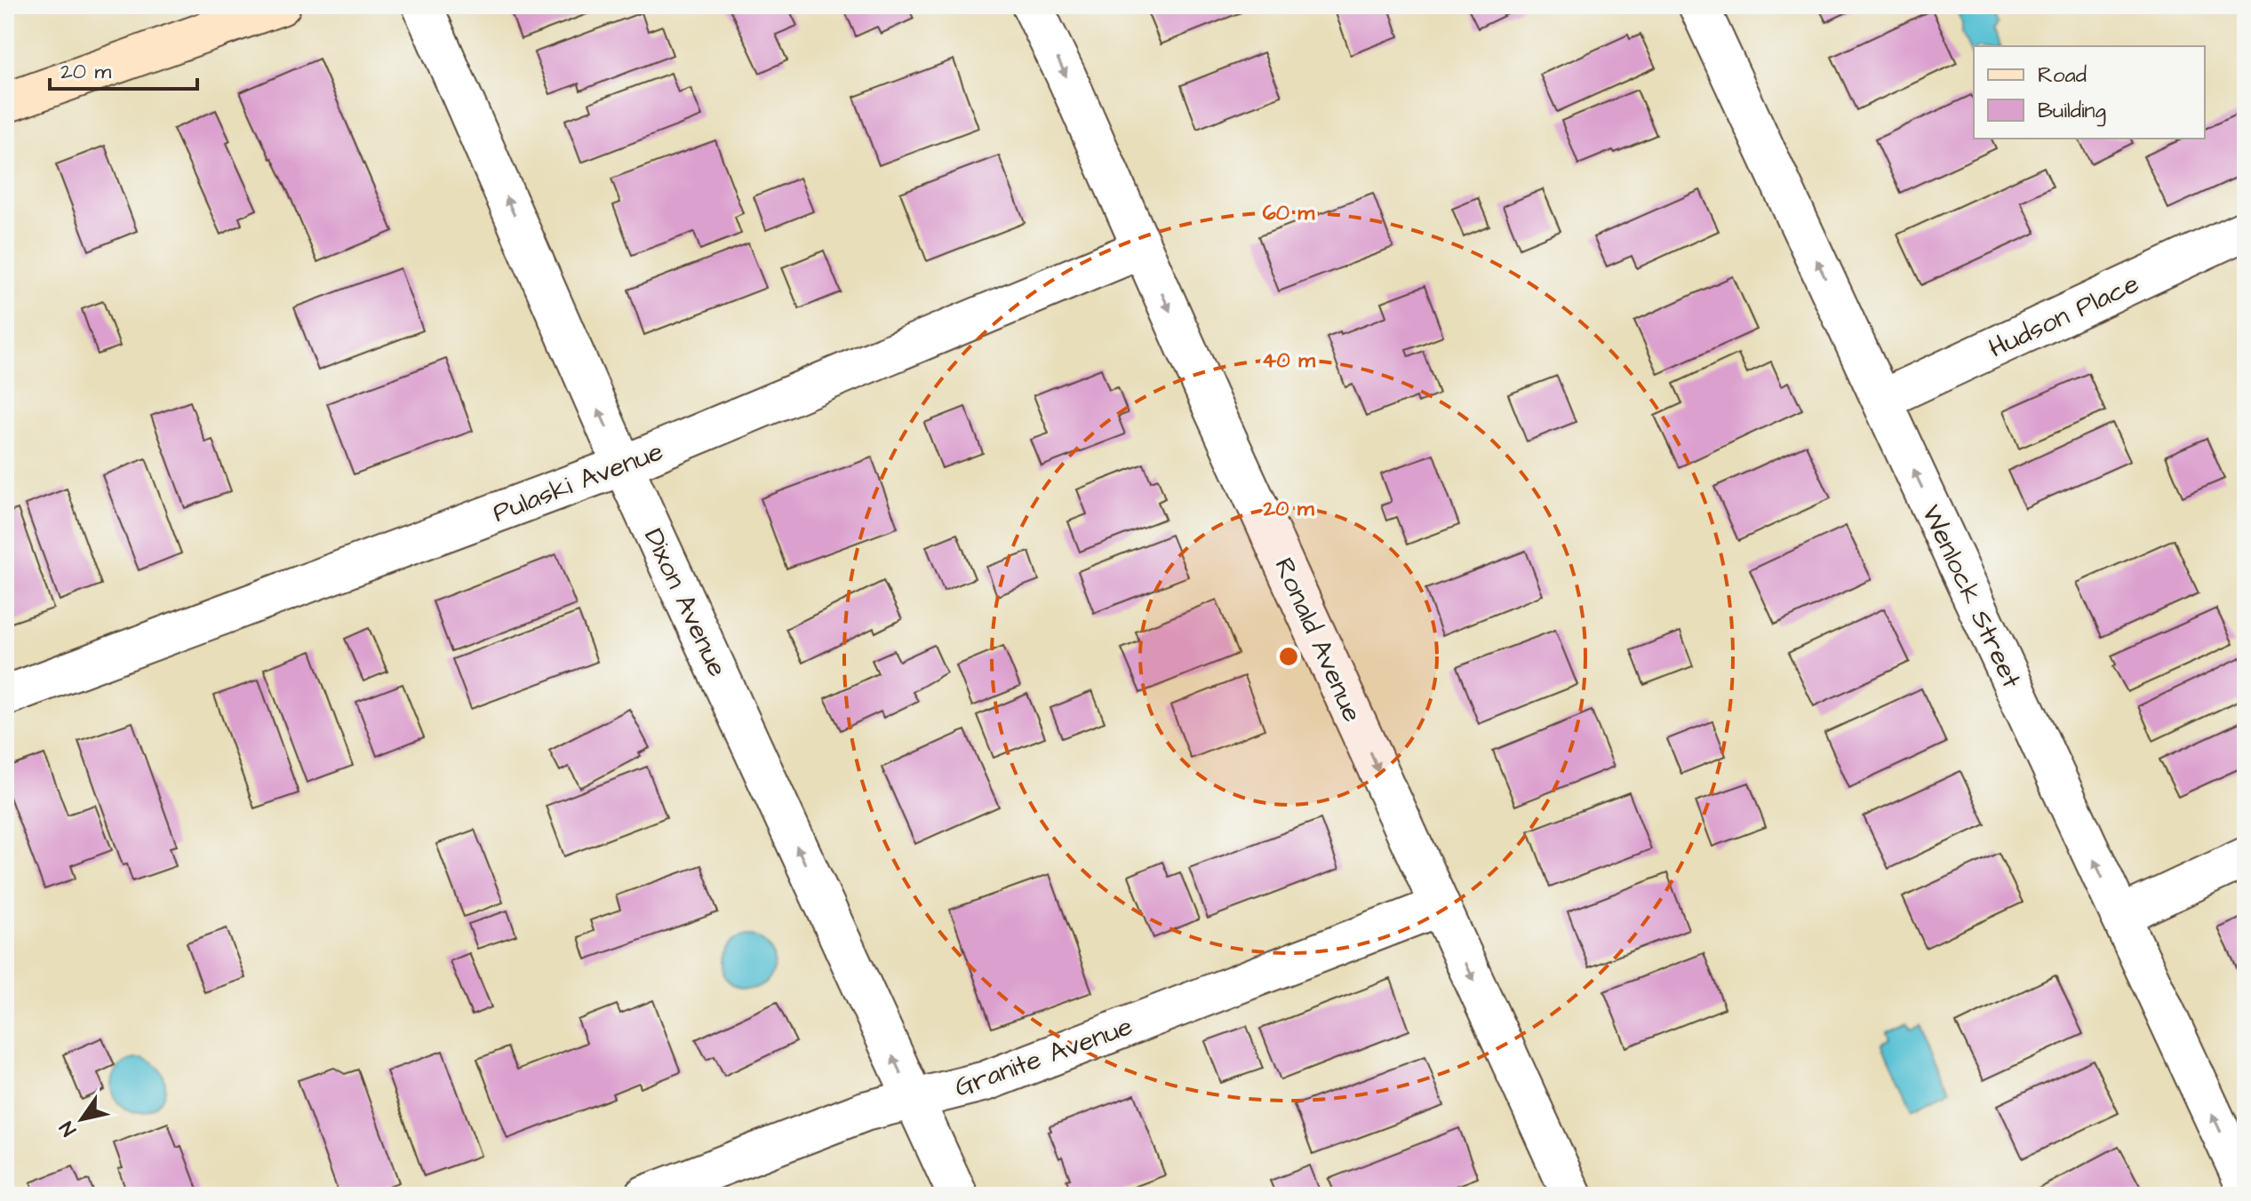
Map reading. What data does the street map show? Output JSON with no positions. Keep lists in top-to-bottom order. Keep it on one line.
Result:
{"streets":{"street":["Hudson Place","Pulaski Avenue","Wenlock Street","Dixon Avenue","Ronald Avenue","Granite Avenue"]},"crossings":[["Hudson Place","Wenlock Street"],["Pulaski Avenue","Dixon Avenue"],["Pulaski Avenue","Ronald Avenue"],["Dixon Avenue","Granite Avenue"],["Ronald Avenue","Granite Avenue"]],"one_way":["Wenlock Street","Dixon Avenue","Ronald Avenue"],"legend":["Road","Building"],"scale_bar":"20 m","north":"bottom left","rings":["60 m","40 m","20 m"]}
